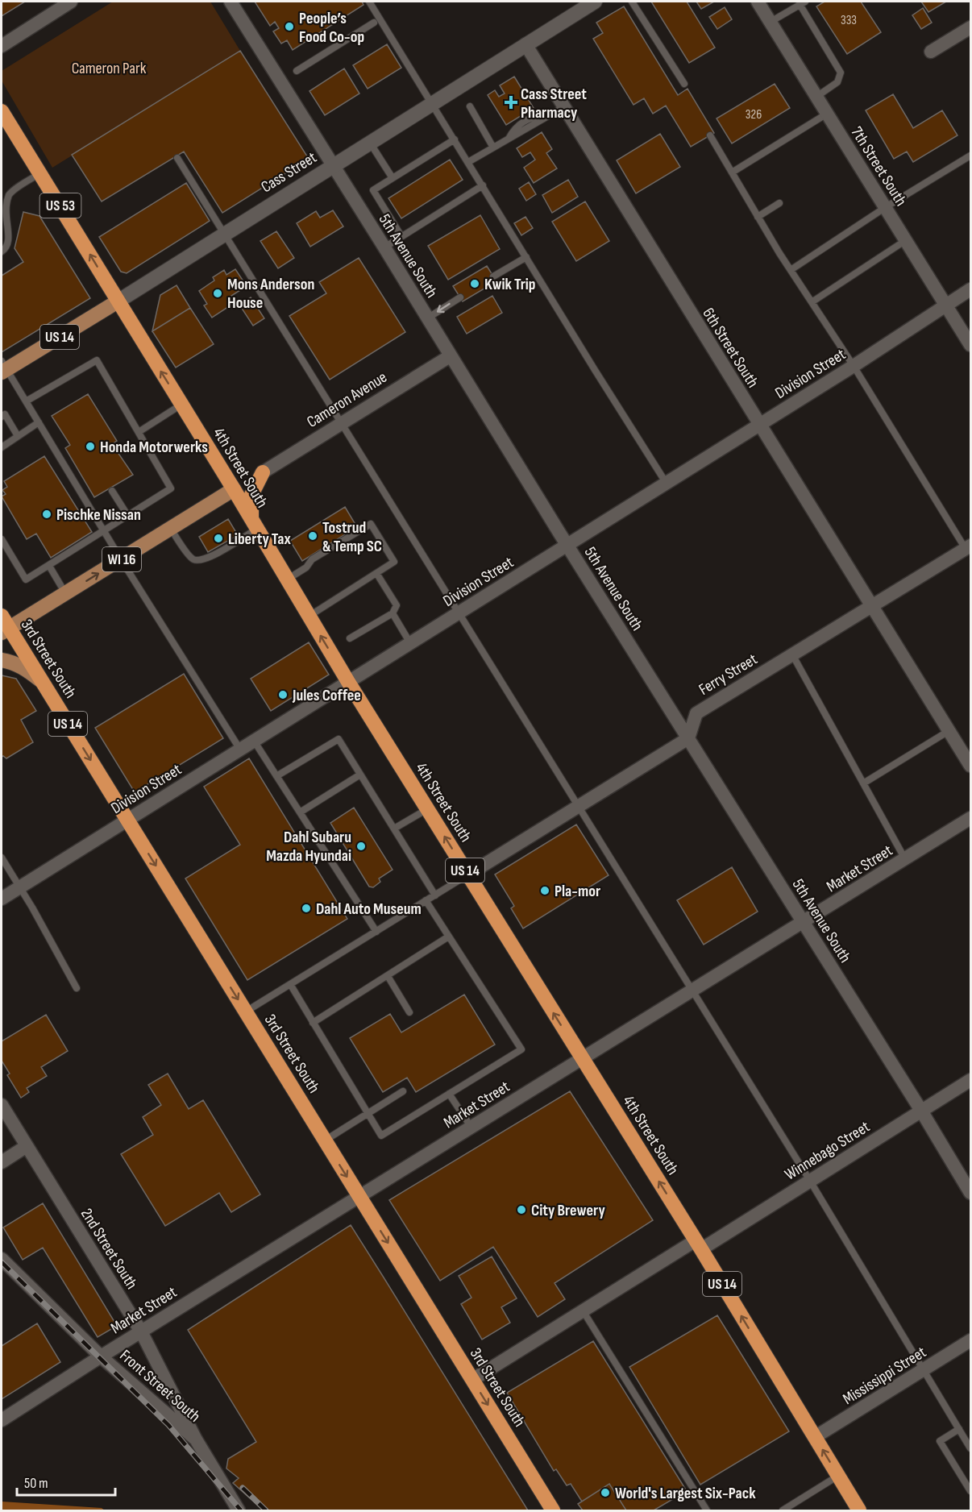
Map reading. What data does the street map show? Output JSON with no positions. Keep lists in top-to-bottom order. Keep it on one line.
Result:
{"streets":{"highway":["US 53","US 14","4th Street South","3rd Street South"],"main road":["Cass Street","WI 16"],"street":["7th Street South","5th Avenue South","6th Street South","Division Street","Cameron Avenue","Ferry Street","Market Street","Winnebago Street","2nd Street South","Mississippi Street","Front Street South"]},"crossings":[["7th Street South","Division Street"],["Cass Street","5th Avenue South"],["Cass Street","6th Street South"],["Cass Street","4th Street South"],["5th Avenue South","Division Street"],["5th Avenue South","Cameron Avenue"],["5th Avenue South","Ferry Street"],["5th Avenue South","Market Street"],["5th Avenue South","Winnebago Street"],["6th Street South","Division Street"],["6th Street South","Ferry Street"],["Division Street","4th Street South"],["Division Street","3rd Street South"],["4th Street South","WI 16"],["4th Street South","Market Street"],["4th Street South","Winnebago Street"],["4th Street South","Mississippi Street"],["WI 16","3rd Street South"],["3rd Street South","Market Street"],["3rd Street South","Winnebago Street"],["Market Street","2nd Street South"],["Market Street","Front Street South"],["2nd Street South","Front Street South"]],"one_way":["4th Street South","3rd Street South"],"parks":["Cameron Park"],"places":{"other":["People’s Food Co-op","Kwik Trip","Mons Anderson House","Honda Motorwerks","Pischke Nissan","Tostrud & Temp SC","Liberty Tax","Jules Coffee","Dahl Subaru Mazda Hyundai","Pla-mor","Dahl Auto Museum","City Brewery","World's Largest Six-Pack"],"health":["Cass Street Pharmacy"]},"house_numbers":["333","326"],"scale_bar":"50 m"}
